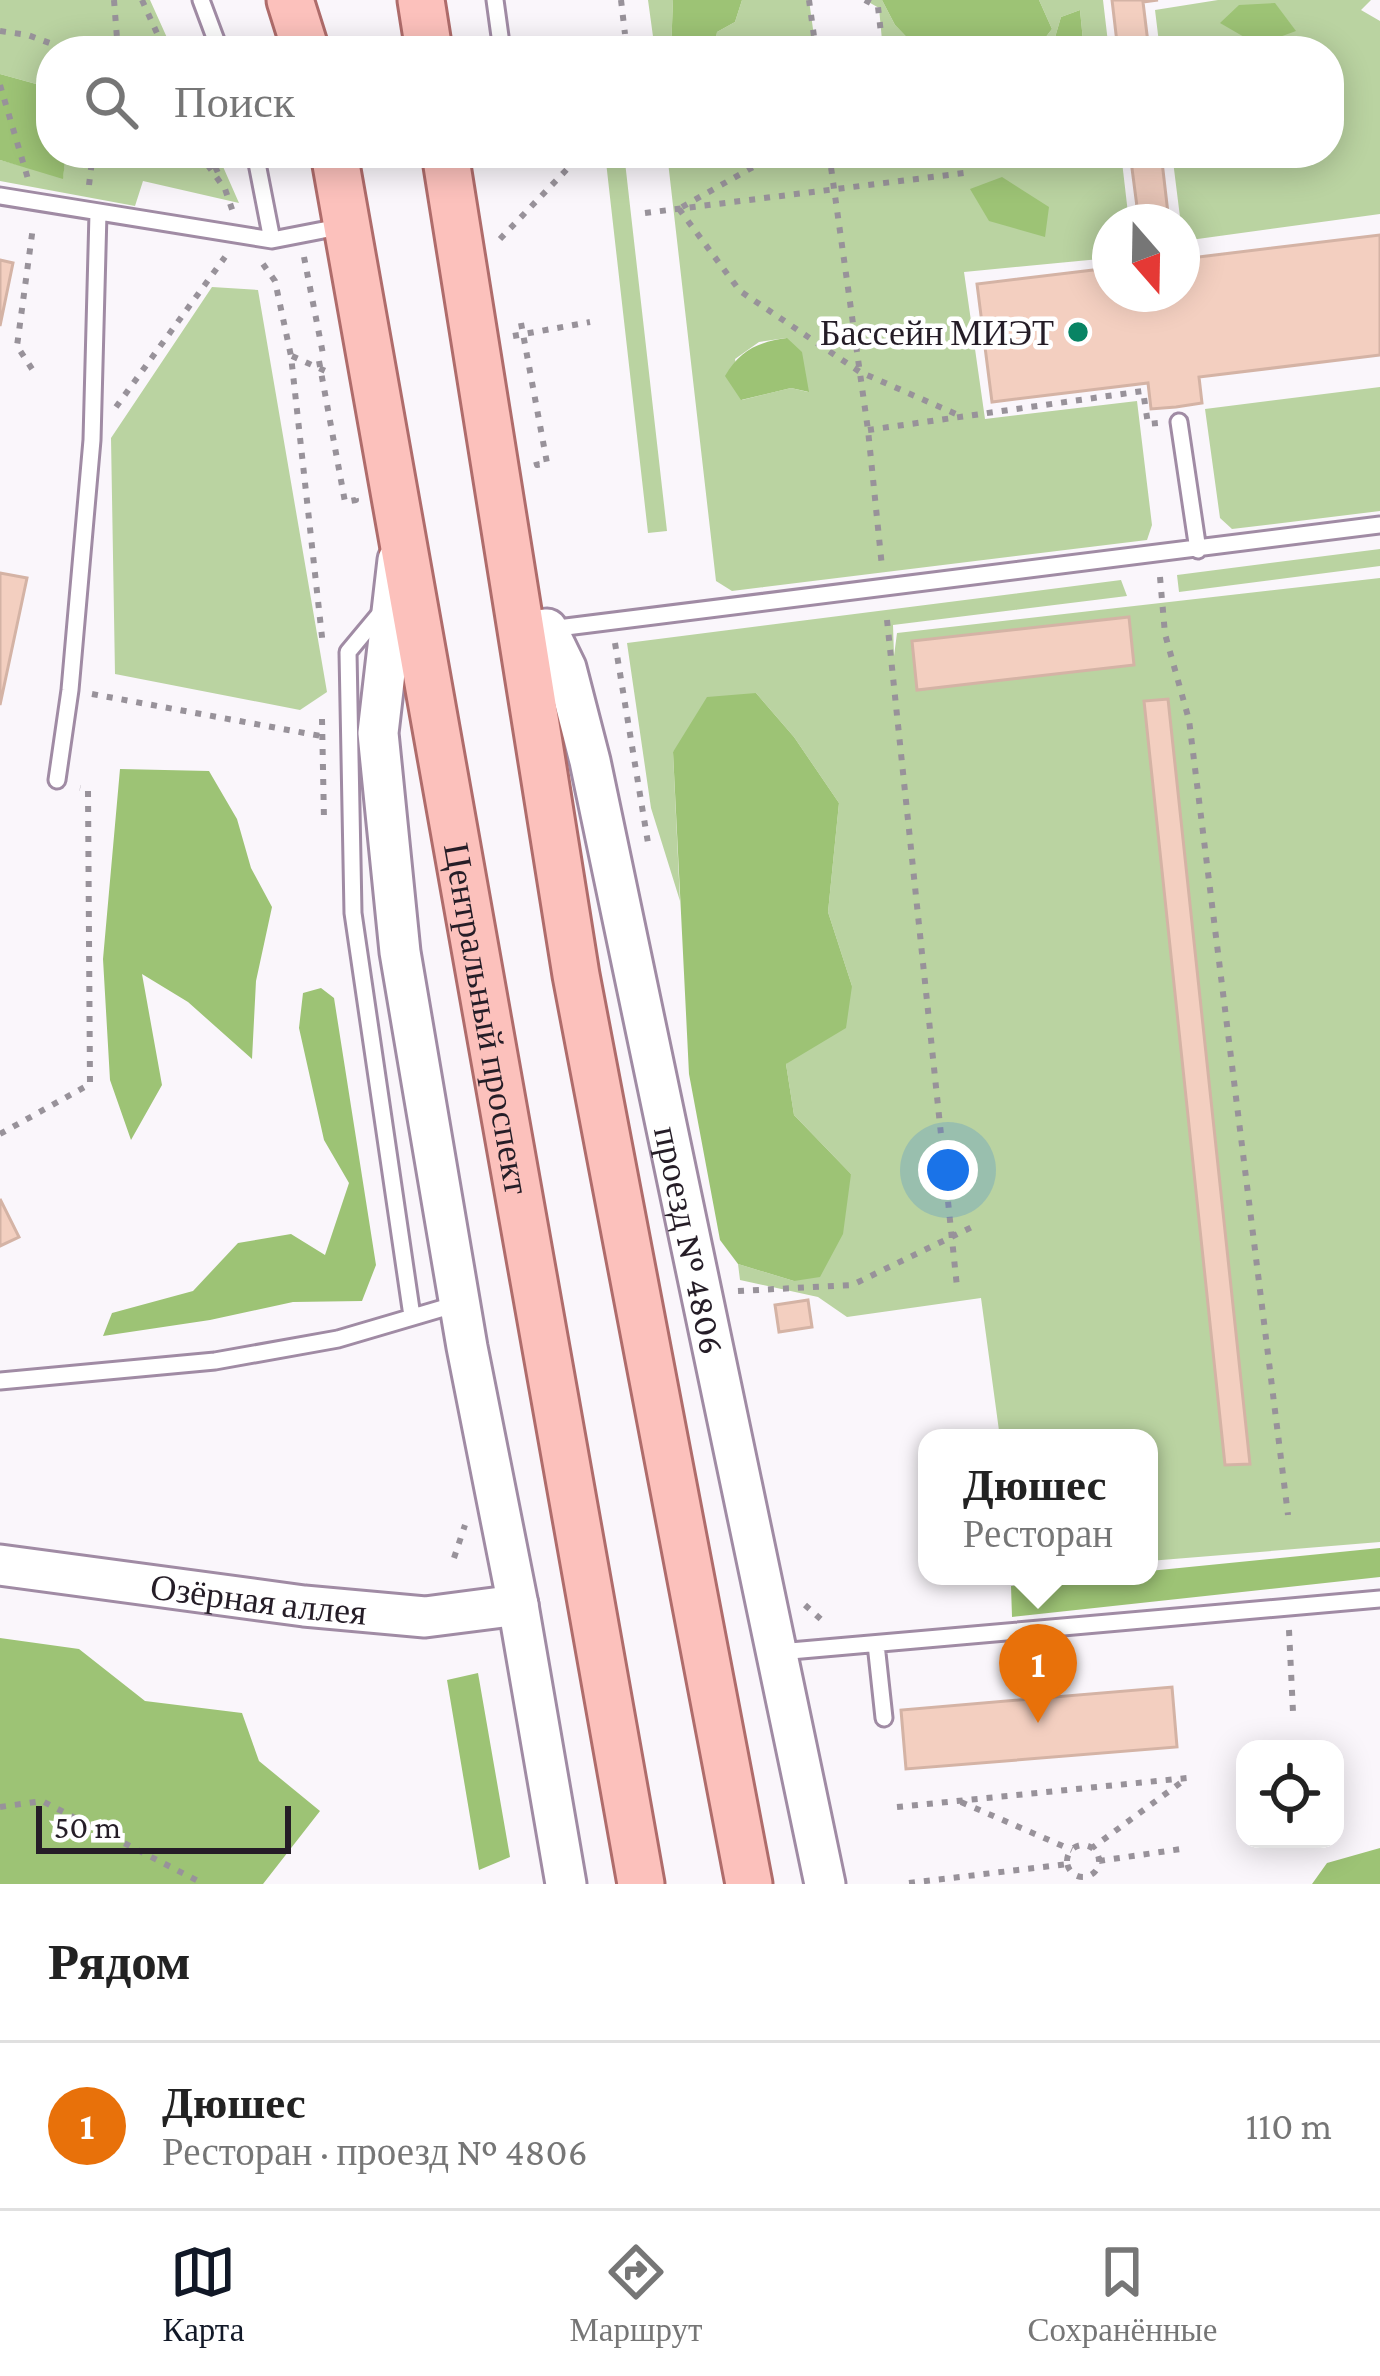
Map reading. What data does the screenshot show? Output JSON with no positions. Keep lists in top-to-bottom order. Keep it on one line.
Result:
{"streets":{"main road":["Центральный проспект"],"street":["проезд № 4806","Озёрная аллея"]},"places":["Бассейн МИЭТ"],"scale_bar":"50 m","north":"bottom","page":{"search":"Поиск","popup":["Дюшес","Ресторан"],"pins":"1","scale":"50 m","heading":"Рядом","list":[{"mark":"1","name":"Дюшес","note":"Ресторан · проезд № 4806","value":"110 m"}],"nav":["Карта","Маршрут","Сохранённые"]}}
